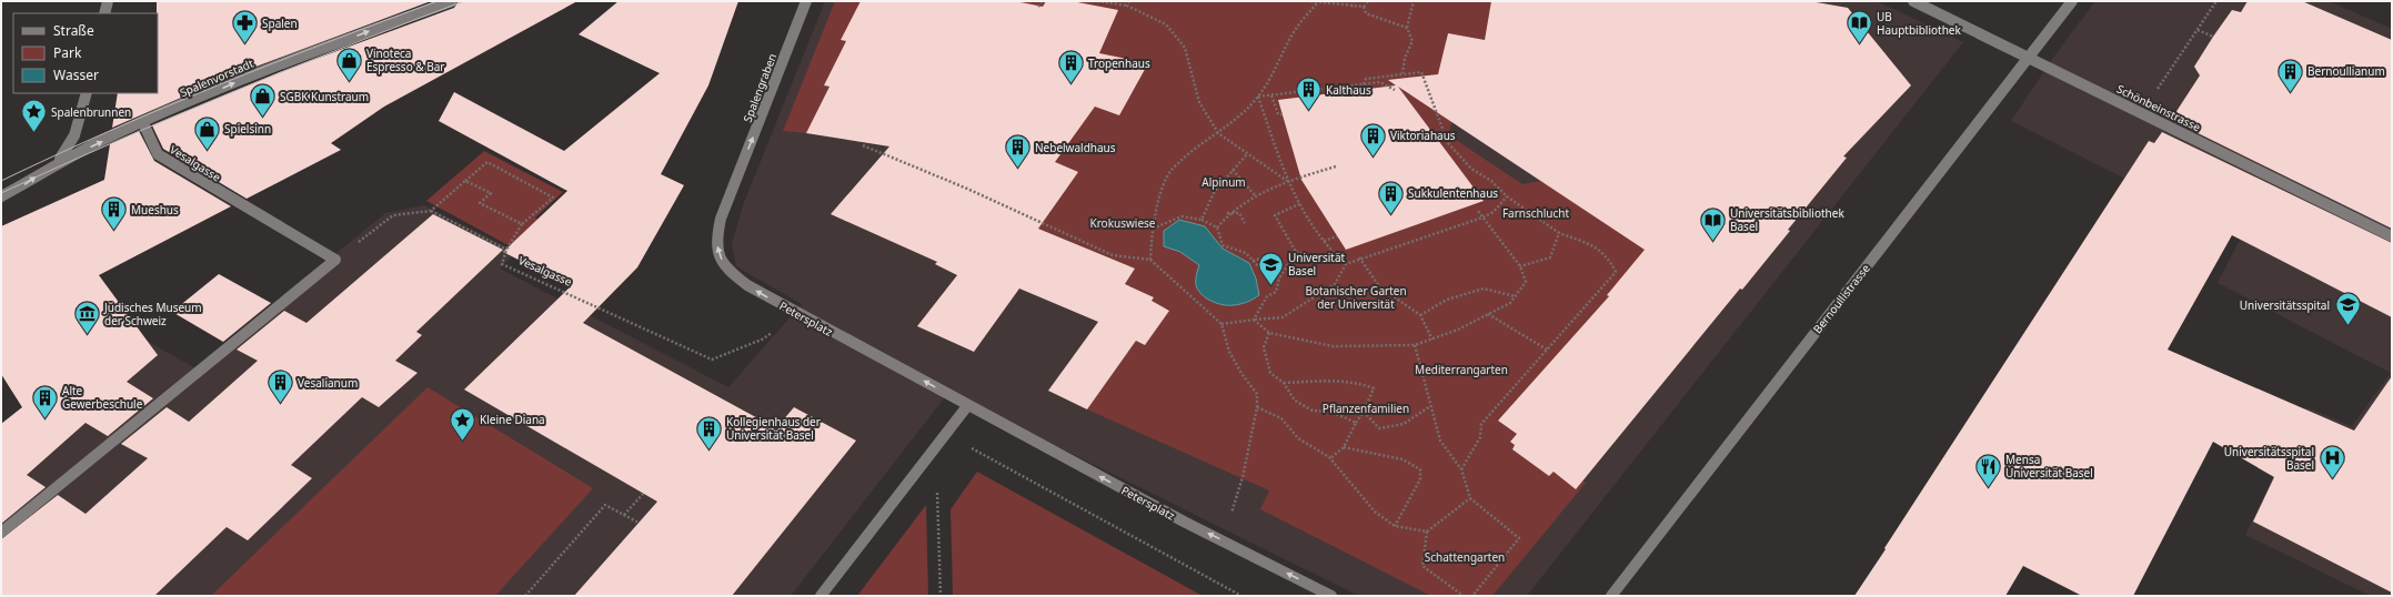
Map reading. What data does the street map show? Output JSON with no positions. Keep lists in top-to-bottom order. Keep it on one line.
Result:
{"streets":{"street":["Spalenvorstadt","Spalengraben","Schönbeinstrasse","Vesalgasse","Bernoullistrasse","Petersplatz"]},"crossings":[["Spalenvorstadt","Vesalgasse"],["Spalengraben","Petersplatz"],["Schönbeinstrasse","Bernoullistrasse"],["Vesalgasse","Petersplatz"]],"one_way":["Spalenvorstadt","Spalengraben","Petersplatz"],"parks":["Alpinum","Farnschlucht","Krokuswiese","Botanischer Garten der Universität","Mediterrangarten","Pflanzenfamilien","Schattengarten"],"places":{"pharmacy":["Spalen"],"library":["UB Hauptbibliothek","Universitätsbibliothek Basel"],"shop":["Vinoteca Espresso & Bar","SGBK Kunstraum","Spielsinn"],"building":["Tropenhaus","Bernoullianum","Kalthaus","Viktoriahaus","Nebelwaldhaus","Sukkulentenhaus","Mueshus","Vesalianum","Alte Gewerbeschule","Kollegienhaus der Universität Basel"],"place":["Spalenbrunnen","Kleine Diana"],"school or university":["Universität Basel","Universitätsspital"],"museum":["Jüdisches Museum der Schweiz"],"hospital":["Universitätsspital Basel"],"restaurant":["Mensa Universität Basel"]},"legend":["Straße","Park","Wasser"]}
